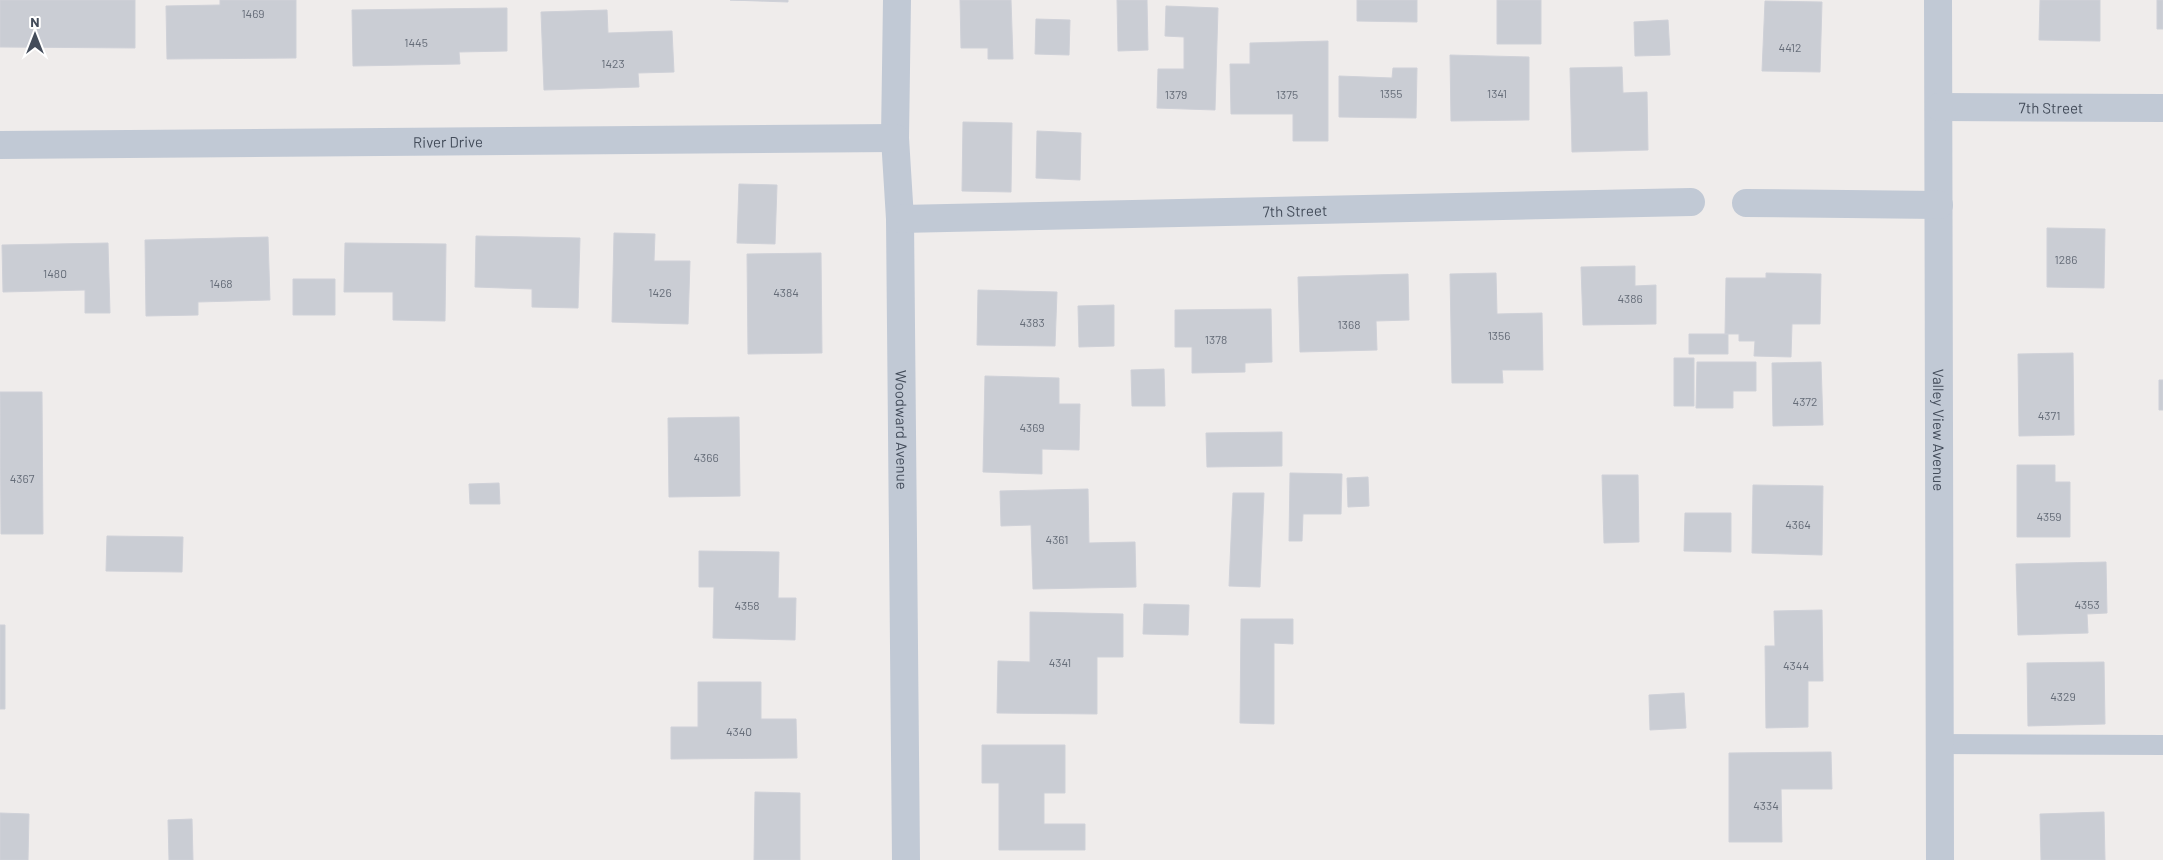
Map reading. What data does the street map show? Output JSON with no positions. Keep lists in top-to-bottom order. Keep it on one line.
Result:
{"streets":{"street":["7th Street","River Drive","Woodward Avenue","Valley View Avenue"]},"crossings":[["7th Street","Woodward Avenue"],["7th Street","Valley View Avenue"],["River Drive","Woodward Avenue"]],"house_numbers":["1469","1445","4412","1423","1355","1341","1379","1375","1286","1480","1468","1426","4384","4386","4383","1368","1356","1378","4372","4371","4369","4366","4367","4359","4364","4361","4353","4358","4341","4344","4329","4340","4334"],"north":"top"}
